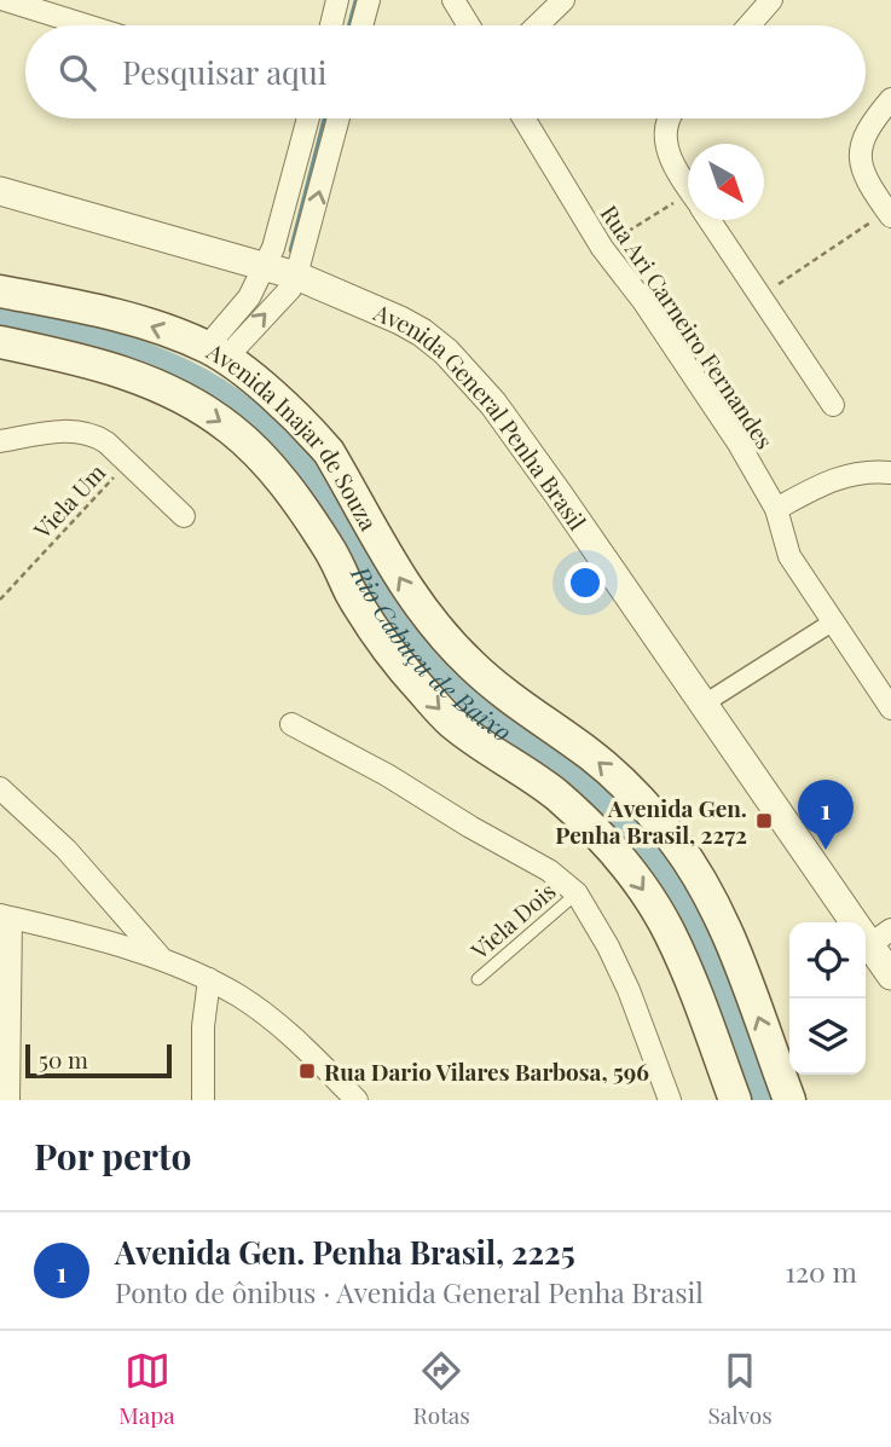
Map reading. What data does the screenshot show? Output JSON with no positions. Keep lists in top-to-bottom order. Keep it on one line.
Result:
{"streets":{"main road":["Avenida Inajar de Souza"],"street":["Rua Ari Carneiro Fernandes","Avenida General Penha Brasil"],"lane":["Viela Dois"],"path":["Viela Um"]},"water":["Rio Cabuçu de Baixo"],"places":{"transit":["Avenida Gen. Penha Brasil, 2272","Rua Dario Vilares Barbosa, 596"]},"scale_bar":"50 m","north":"bottom right","page":{"search":"Pesquisar aqui","pins":"1","scale":"50 m","heading":"Por perto","list":[{"mark":"1","name":"Avenida Gen. Penha Brasil, 2225","note":"Ponto de ônibus · Avenida General Penha Brasil","value":"120 m"}],"nav":["Mapa","Rotas","Salvos"]}}
